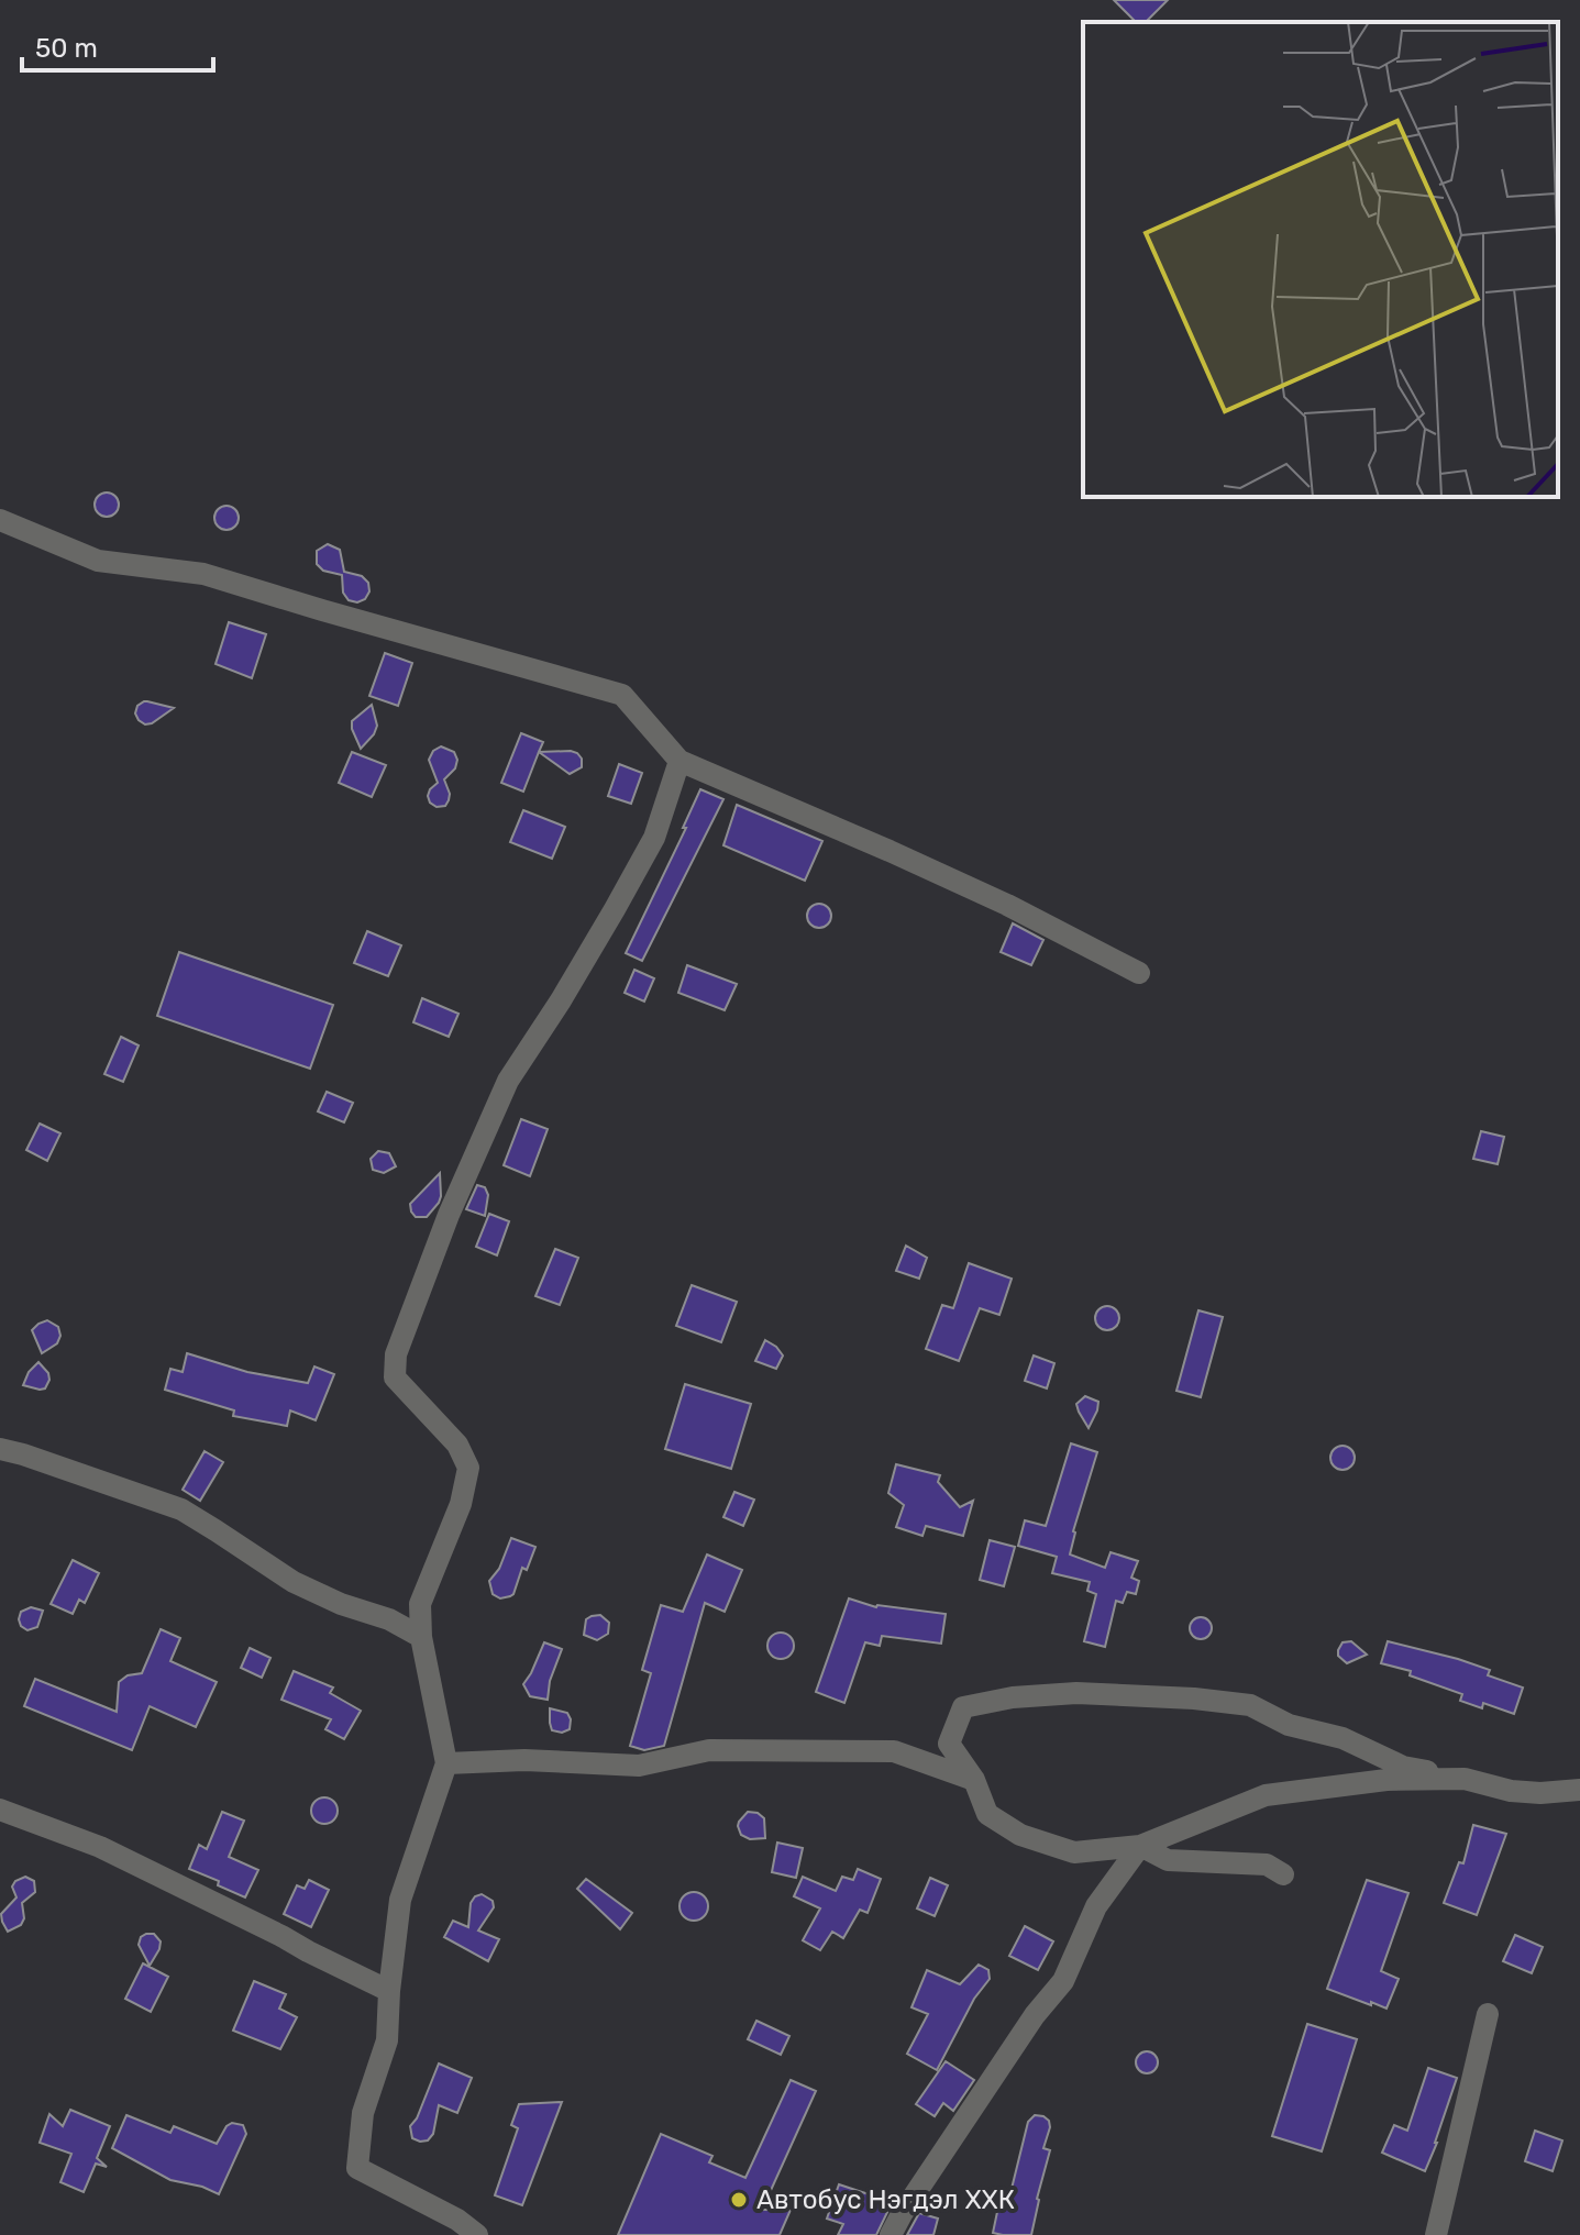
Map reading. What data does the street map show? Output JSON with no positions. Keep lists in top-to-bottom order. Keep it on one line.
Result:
{"places":["Автобус Нэгдэл ХХК"],"scale_bar":"50 m"}
